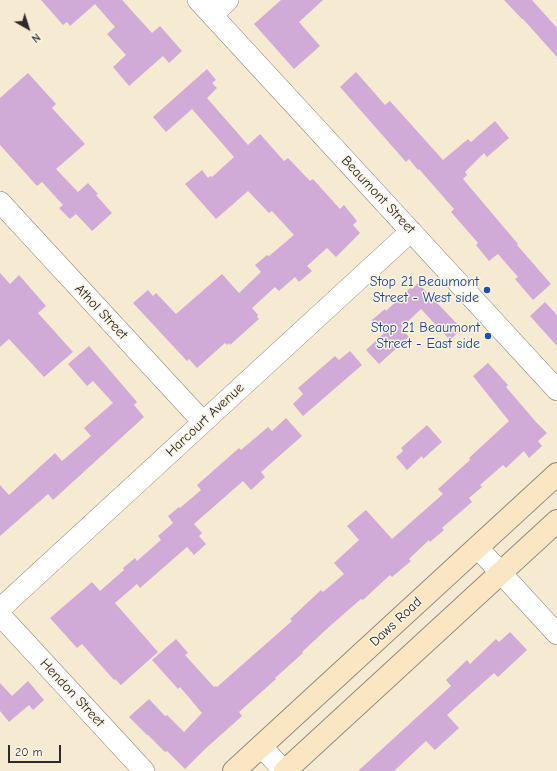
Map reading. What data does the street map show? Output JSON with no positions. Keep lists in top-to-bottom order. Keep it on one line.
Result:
{"streets":{"main road":["Daws Road"],"street":["Beaumont Street","Athol Street","Harcourt Avenue","Hendon Street"]},"crossings":[["Beaumont Street","Harcourt Avenue"],["Athol Street","Harcourt Avenue"]],"places":["Stop 21 Beaumont Street - West side","Stop 21 Beaumont Street - East side"],"scale_bar":"20 m","north":"bottom right"}
